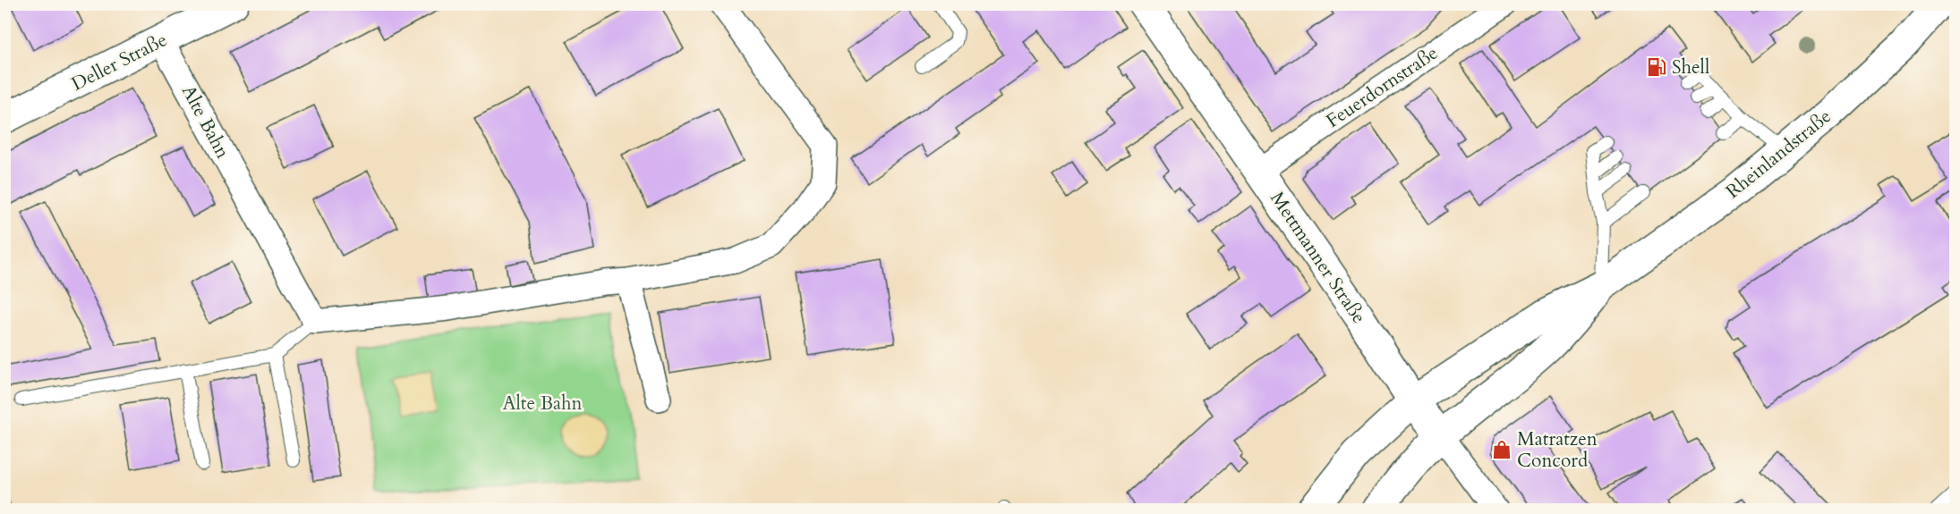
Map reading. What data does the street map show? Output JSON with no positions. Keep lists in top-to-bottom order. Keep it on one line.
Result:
{"streets":{"main road":["Deller Straße","Rheinlandstraße","Mettmanner Straße"],"street":["Feuerdornstraße","Alte Bahn"]},"crossings":[["Deller Straße","Alte Bahn"],["Feuerdornstraße","Mettmanner Straße"],["Rheinlandstraße","Mettmanner Straße"]],"parks":["Alte Bahn"],"places":{"fuel station":["Shell"],"shop":["Matratzen Concord"]}}
